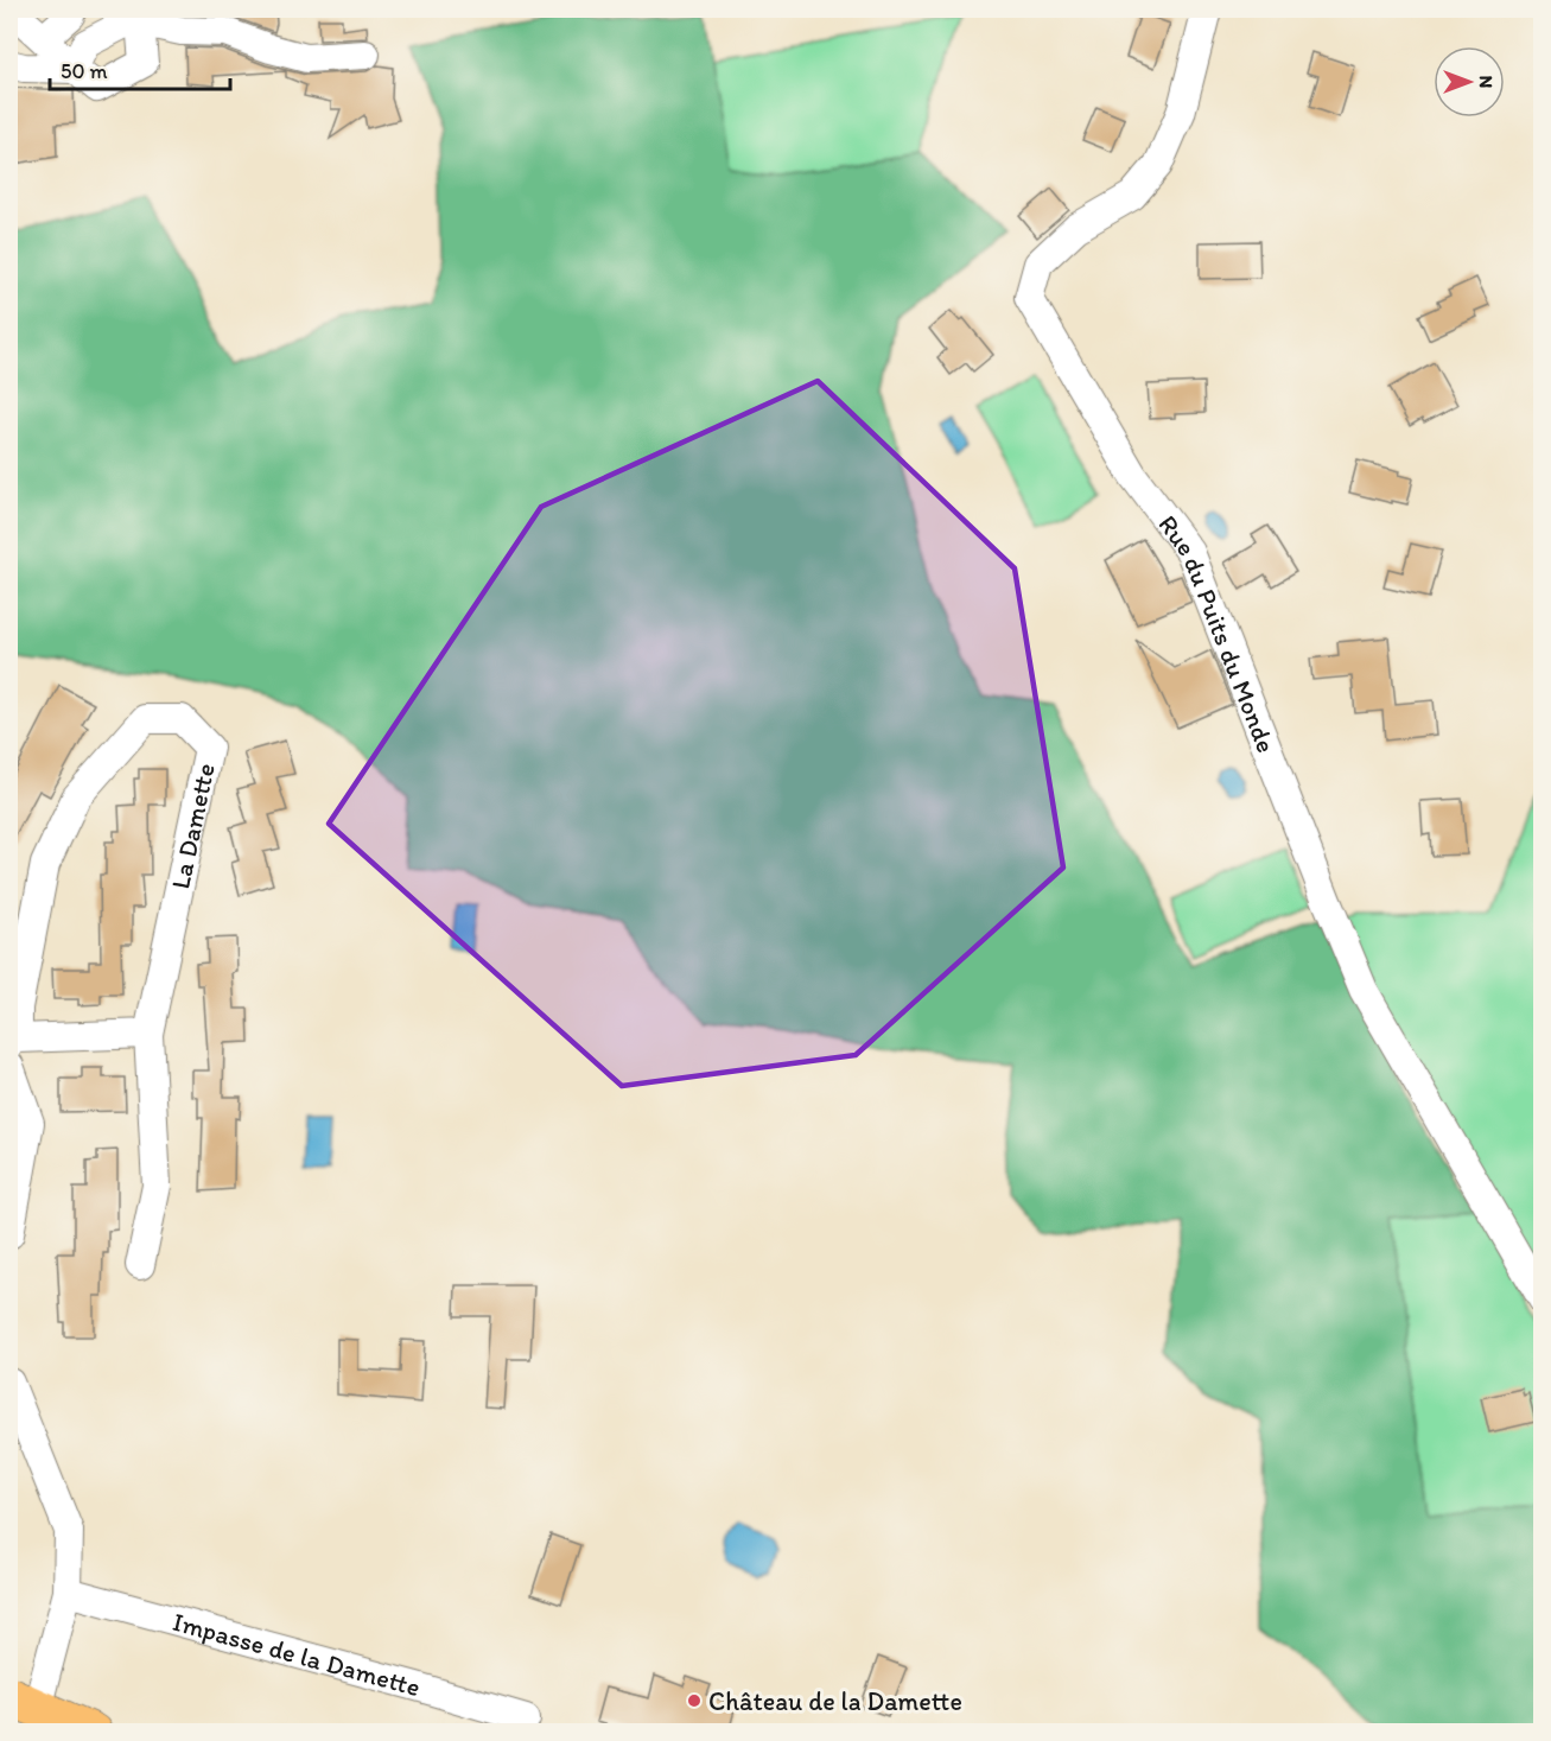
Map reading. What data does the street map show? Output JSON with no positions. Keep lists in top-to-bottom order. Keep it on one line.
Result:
{"streets":{"street":["Rue du Puits du Monde","La Damette","Impasse de la Damette"]},"places":["Château de la Damette"],"scale_bar":"50 m","north":"right"}
